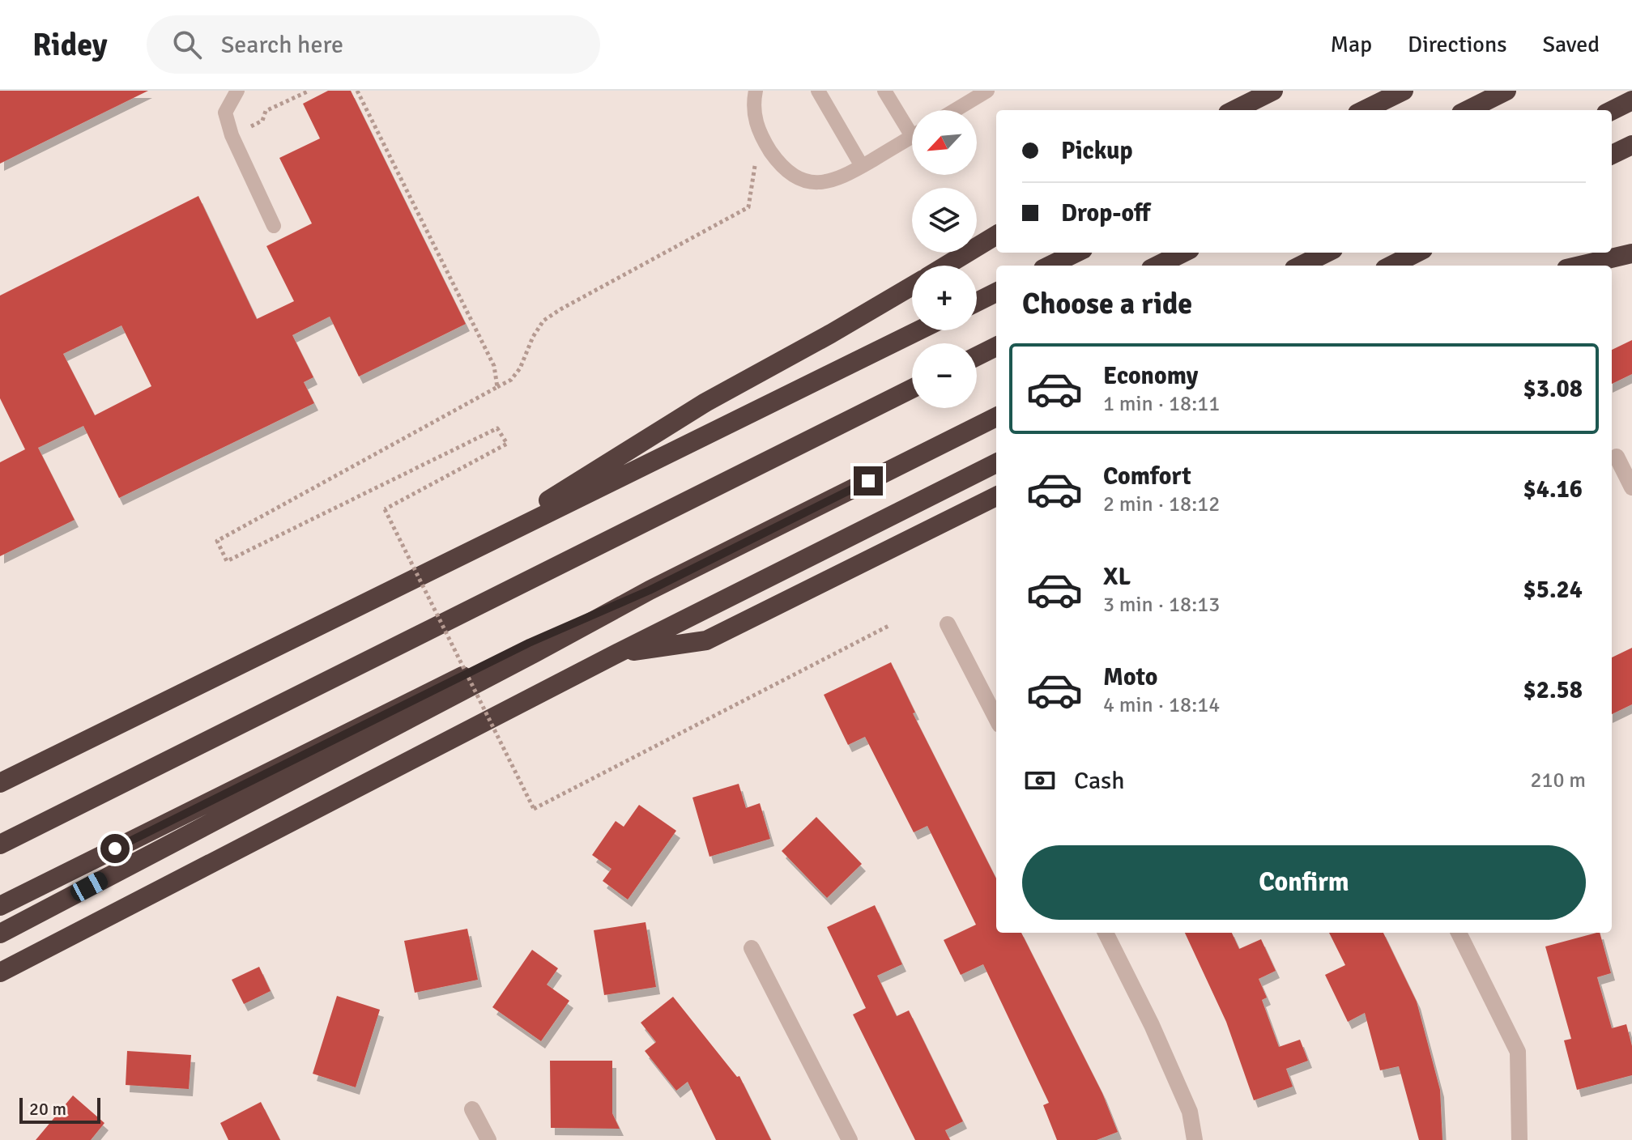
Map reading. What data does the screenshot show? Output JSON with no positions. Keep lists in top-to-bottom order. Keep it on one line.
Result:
{"scale_bar":"20 m","north":"bottom left","page":{"header":"Ridey","search":"Search here","nav":["Map","Directions","Saved"],"map_buttons":["+","−"],"banner":["Pickup","Drop-off"],"heading":"Choose a ride","list":[{"name":"Economy","note":"1 min · 18:11","value":"$3.08"},{"name":"Comfort","note":"2 min · 18:12","value":"$4.16"},{"name":"XL","note":"3 min · 18:13","value":"$5.24"},{"name":"Moto","note":"4 min · 18:14","value":"$2.58"}],"pay":["Cash","210 m"],"buttons":"Confirm","scale":"20 m"}}
